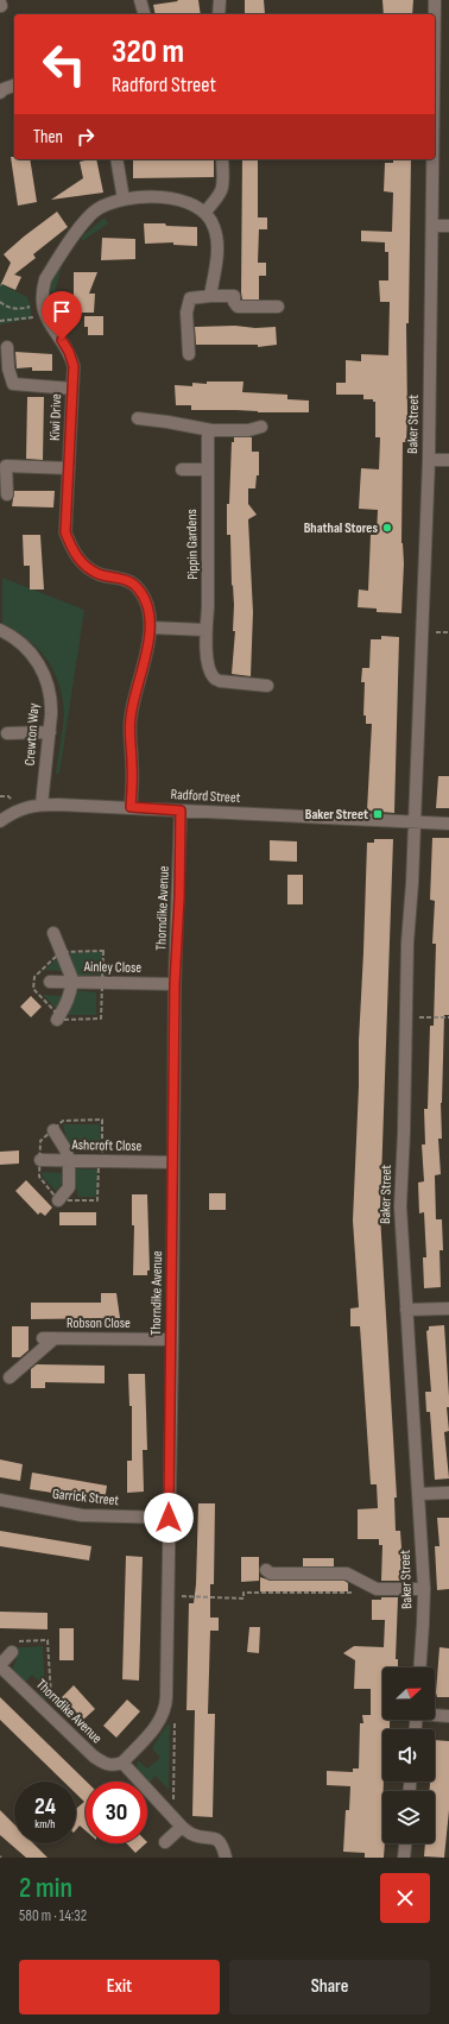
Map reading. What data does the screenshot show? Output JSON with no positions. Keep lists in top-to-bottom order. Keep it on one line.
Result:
{"streets":{"street":["Kiwi Drive","Baker Street","Pippin Gardens","Crewton Way","Radford Street","Thorndike Avenue","Ainley Close","Ashcroft Close","Robson Close","Garrick Street"]},"crossings":[["Kiwi Drive","Radford Street"],["Baker Street","Radford Street"],["Crewton Way","Radford Street"],["Radford Street","Thorndike Avenue"],["Thorndike Avenue","Ainley Close"],["Thorndike Avenue","Ashcroft Close"],["Thorndike Avenue","Robson Close"],["Thorndike Avenue","Garrick Street"]],"places":{"other":["Bhathal Stores"],"transit":["Baker Street"]},"north":"right","page":{"turn":["320 m","Radford Street"],"then":"Then","speed":"24 km/h","limit":"30","heading":["2 min","580 m · 14:32"],"buttons":["Exit","Share"]}}
